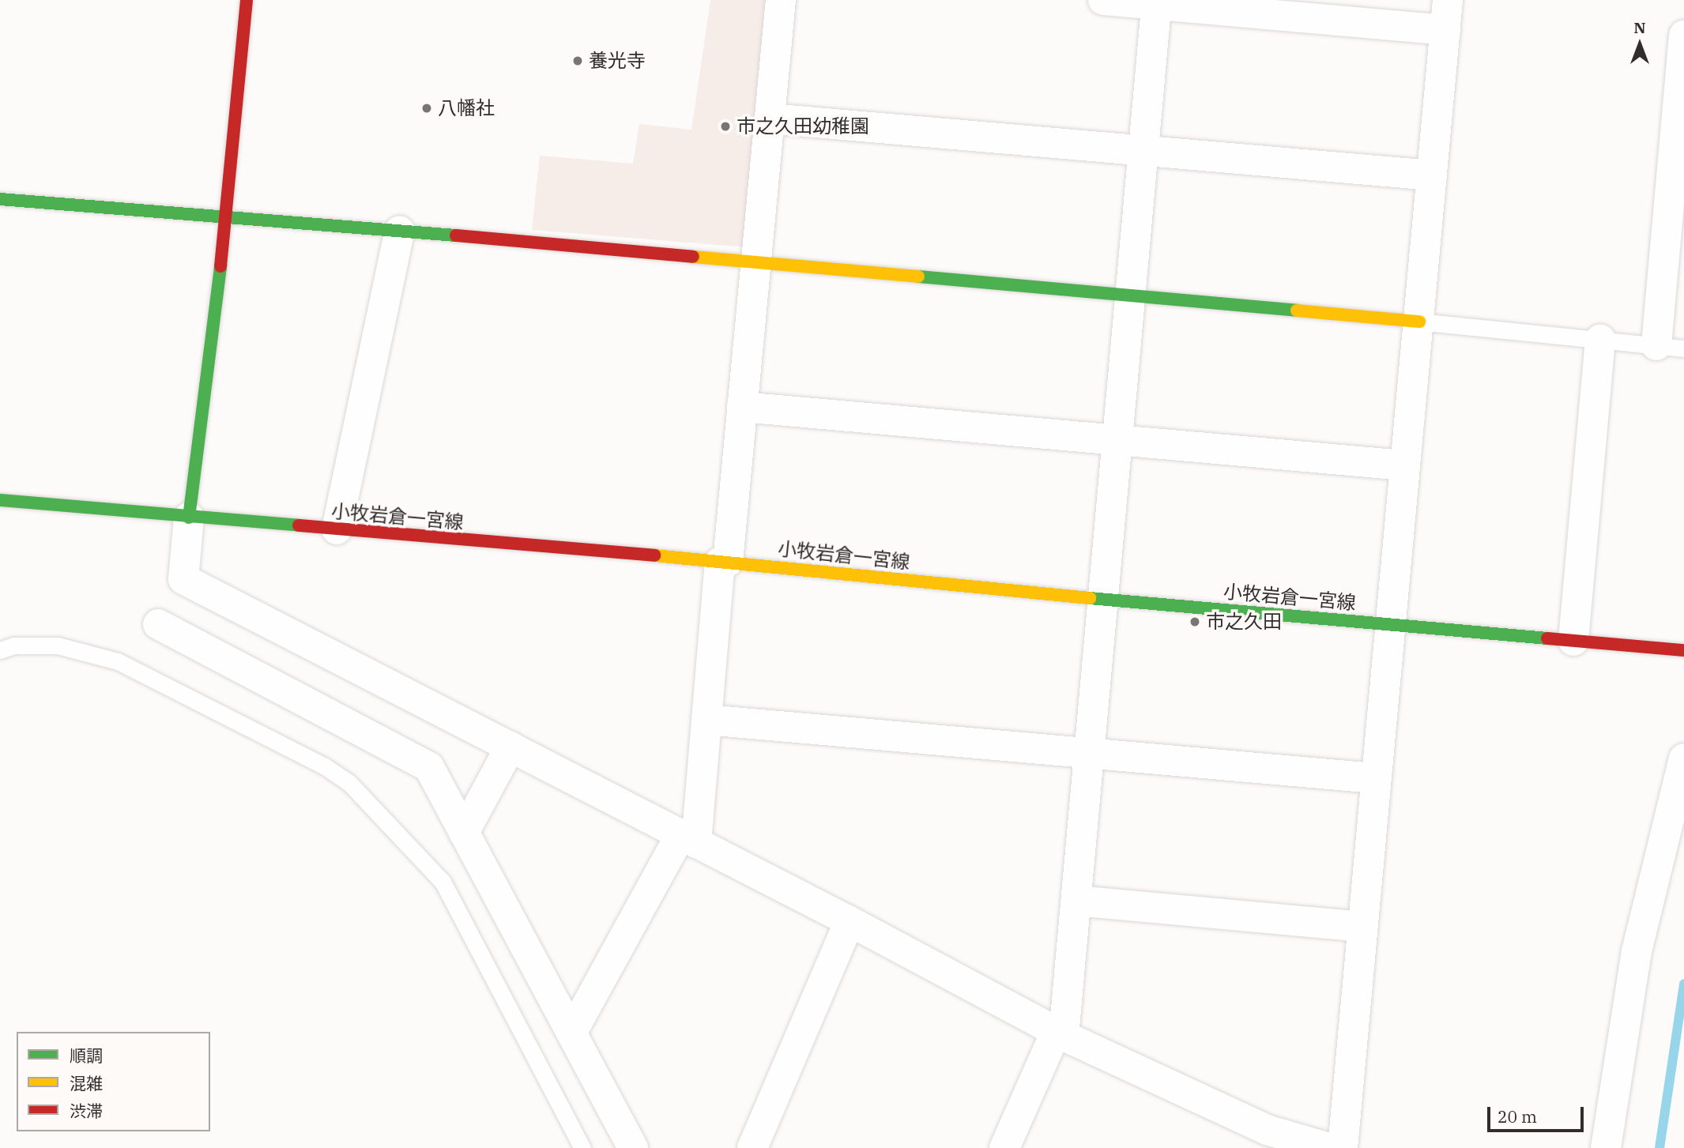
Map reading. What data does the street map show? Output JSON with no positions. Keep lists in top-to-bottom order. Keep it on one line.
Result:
{"streets":{"street":["小牧岩倉一宮線"]},"places":["養光寺","八幡社","市之久田幼稚園","市之久田"],"legend":["順調","混雑","渋滞"],"scale_bar":"20 m","north":"top"}
